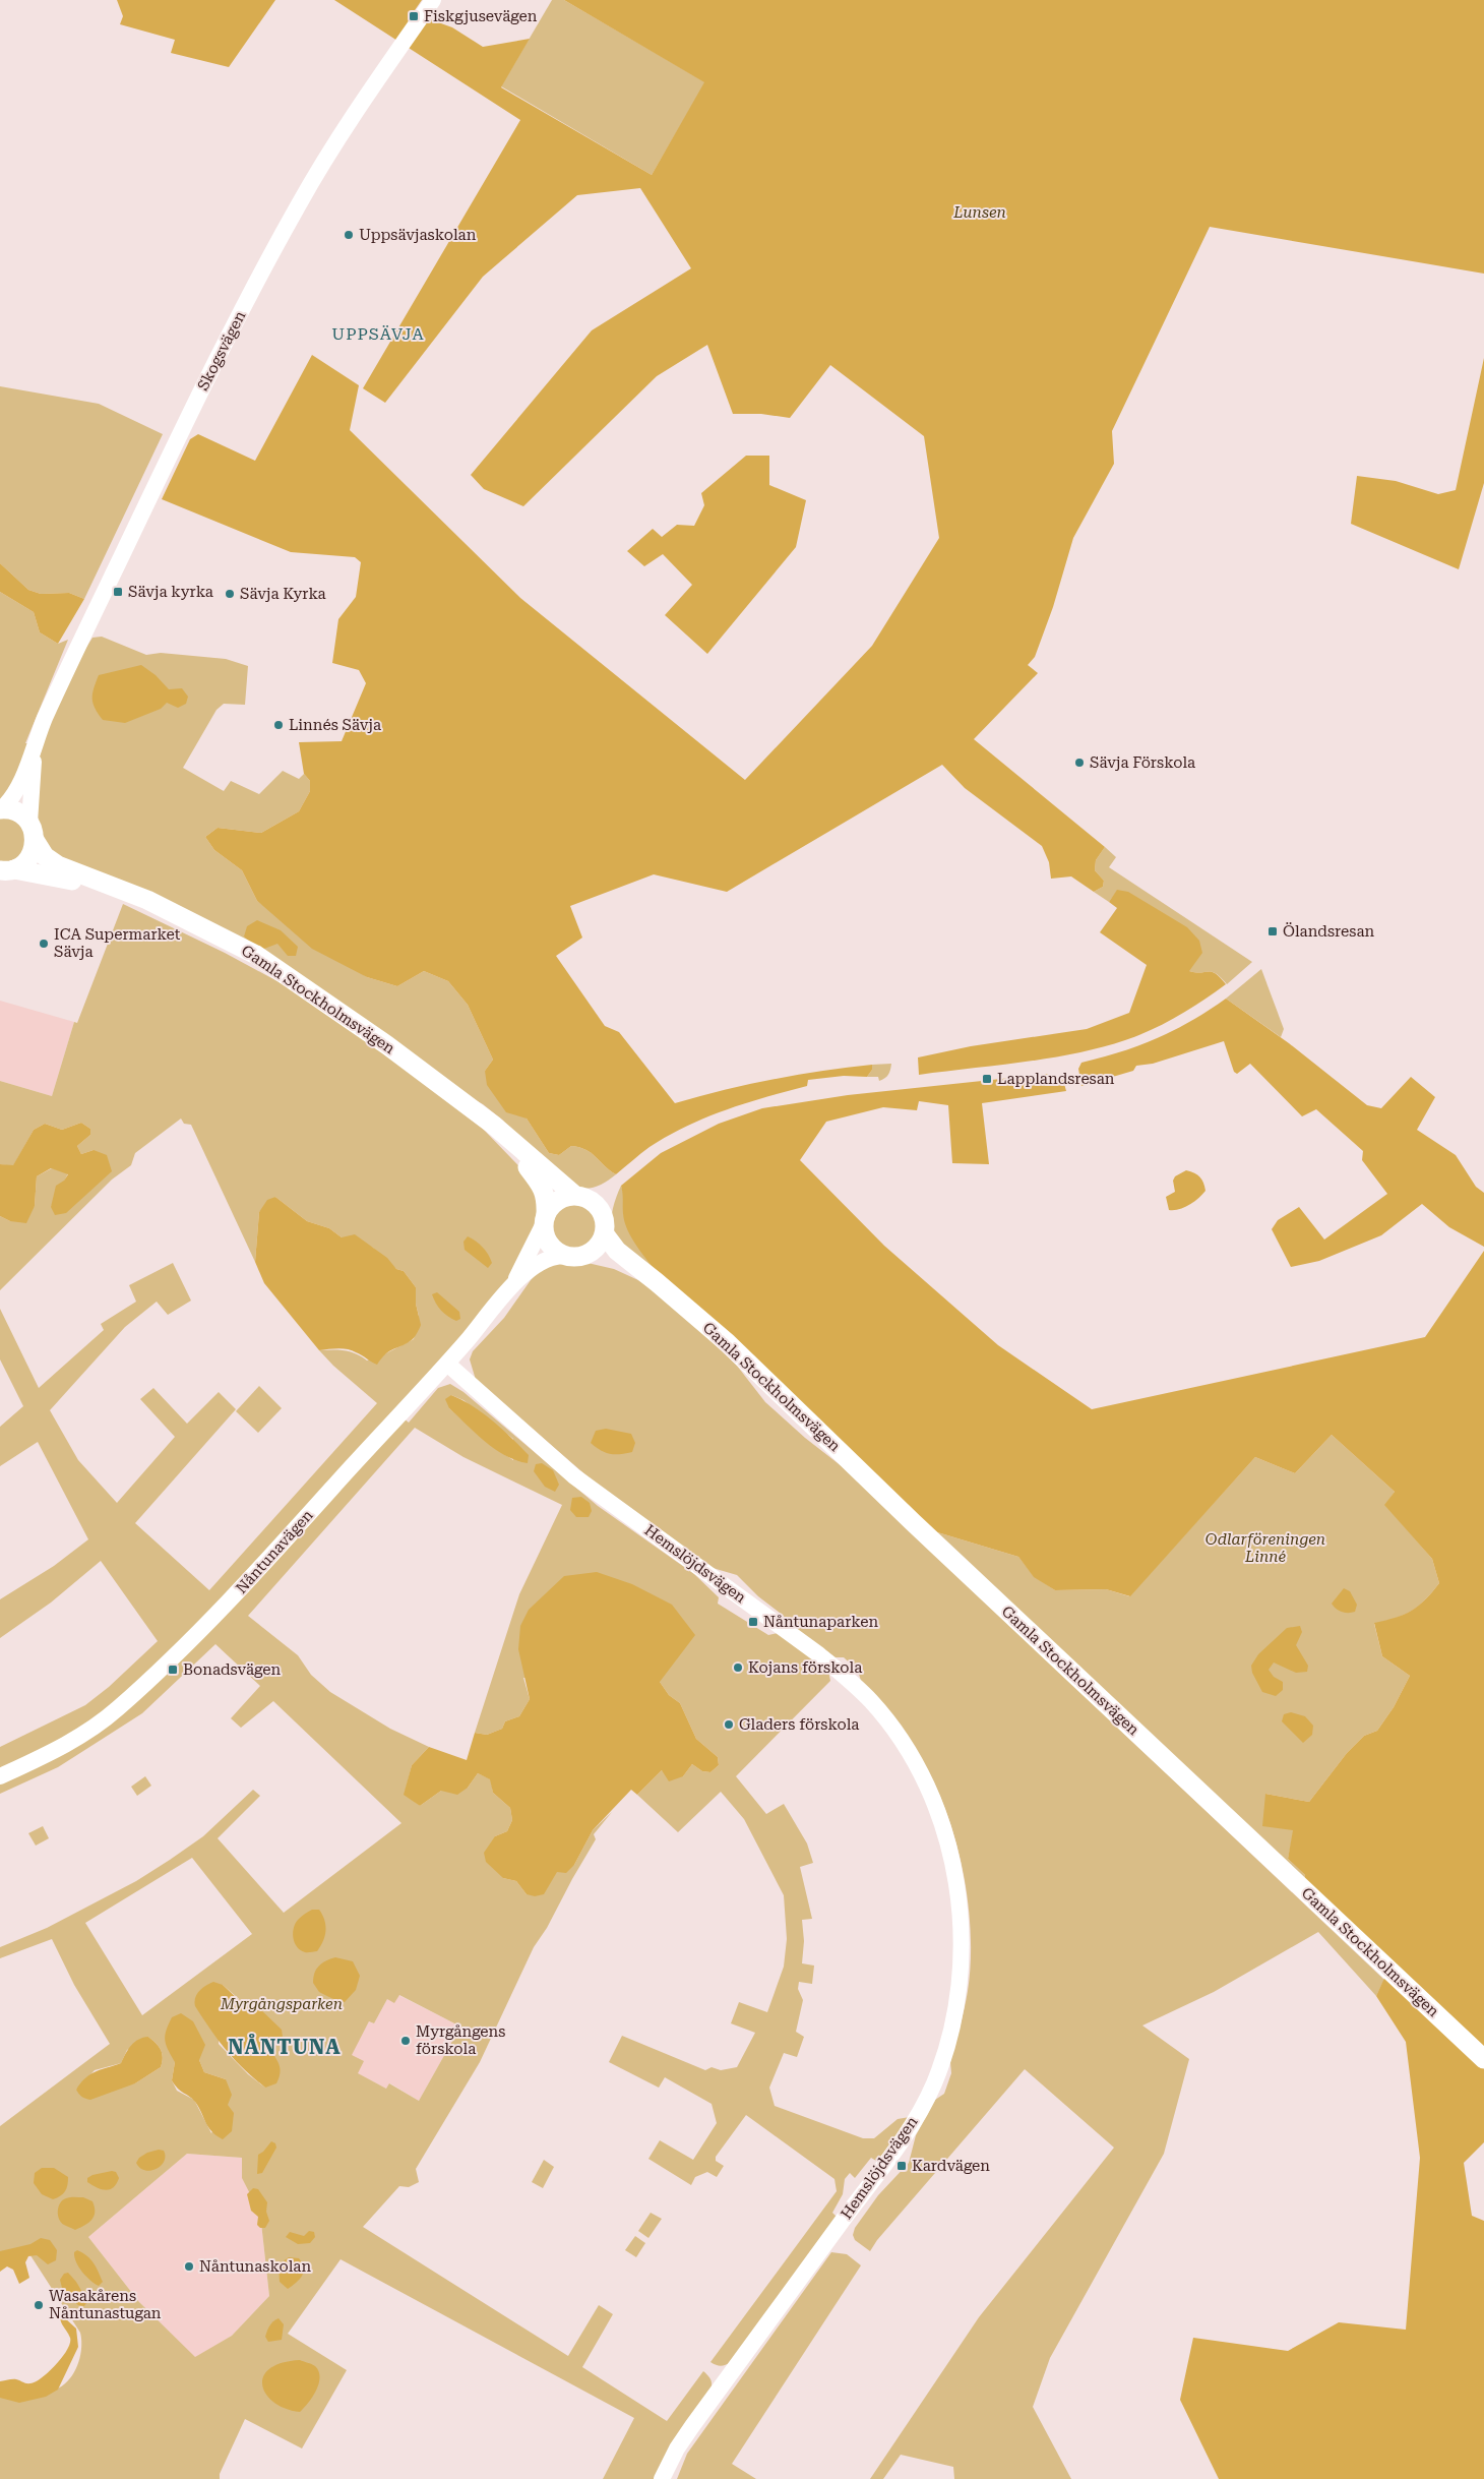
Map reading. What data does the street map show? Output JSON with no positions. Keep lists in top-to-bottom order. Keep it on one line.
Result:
{"streets":{"main road":["Gamla Stockholmsvägen"],"street":["Skogsvägen","Nåntunavägen","Hemslöjdsvägen"]},"crossings":[["Skogsvägen","Gamla Stockholmsvägen"],["Gamla Stockholmsvägen","Nåntunavägen"],["Nåntunavägen","Hemslöjdsvägen"]],"districts":["UPPSÄVJA","NÅNTUNA"],"parks":["Lunsen","Odlarföreningen Linné","Myrgångsparken"],"places":{"transit":["Fiskgjusevägen","Sävja kyrka","Ölandsresan","Lapplandsresan","Nåntunaparken","Bonadsvägen","Kardvägen"],"other":["Uppsävjaskolan","Sävja Kyrka","Linnés Sävja","Sävja Förskola","ICA Supermarket Sävja","Kojans förskola","Gladers förskola","Myrgångens förskola","Nåntunaskolan","Wasakårens Nåntunastugan"]}}
